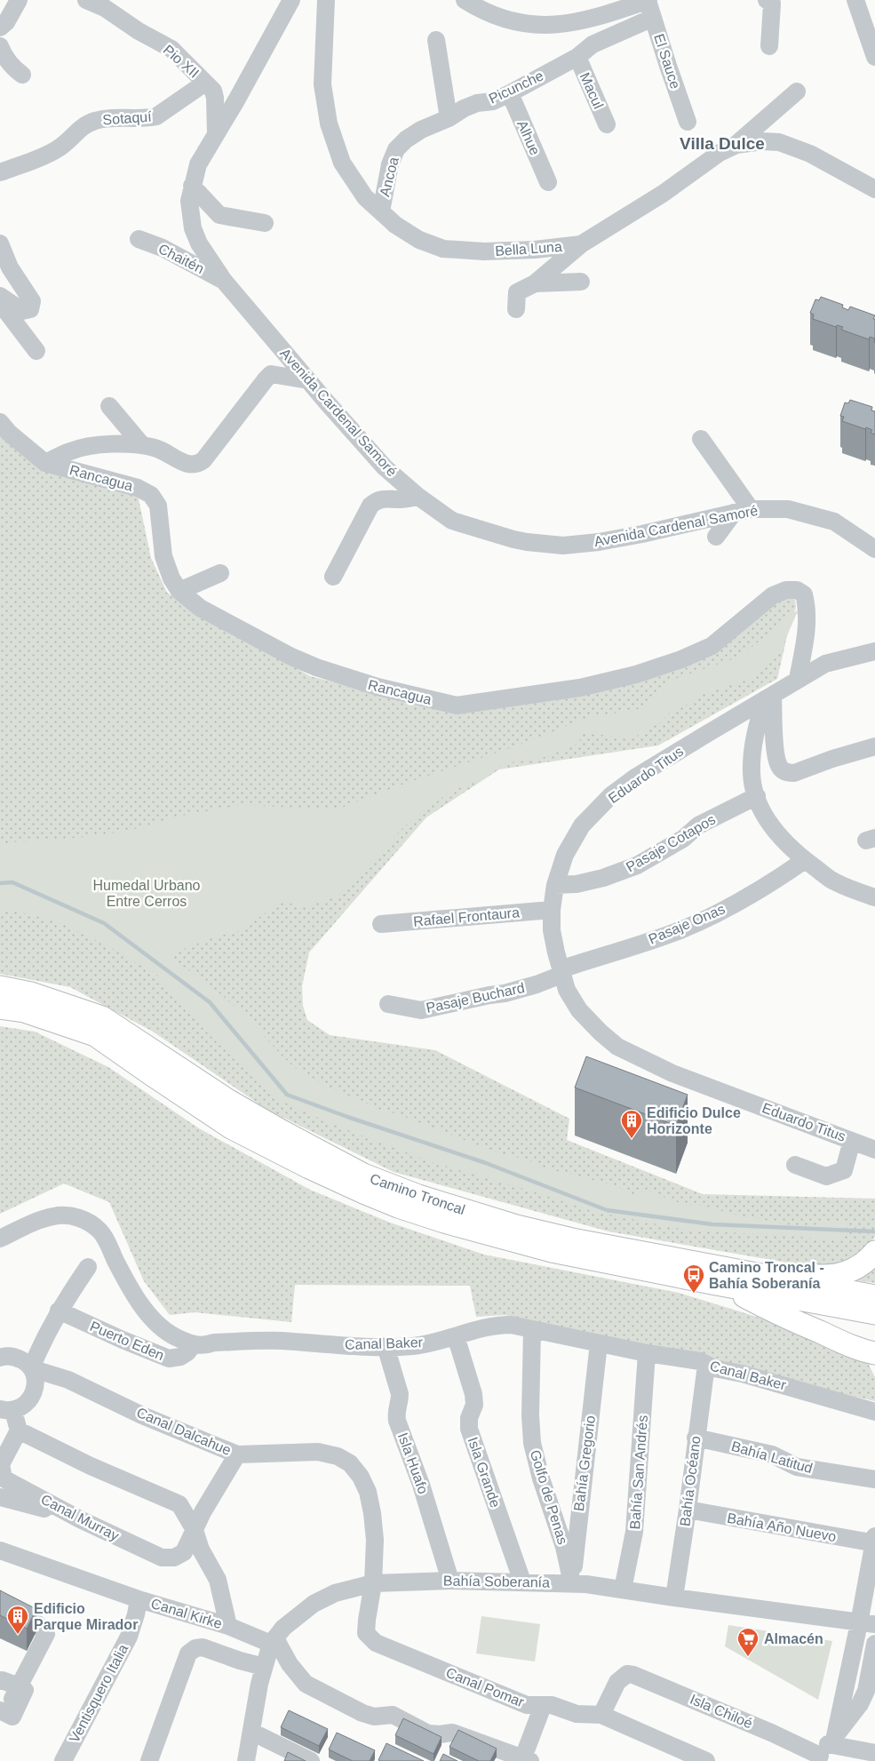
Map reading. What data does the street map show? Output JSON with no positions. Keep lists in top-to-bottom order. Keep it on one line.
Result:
{"streets":{"main road":["Camino Troncal"],"street":["Pio XII","El Sauce","Picunche","Macul","Sotaquí","Alhue","Ancoa","Bella Luna","Chaitén","Avenida Cardenal Samoré","Rancagua","Eduardo Titus","Pasaje Cotapos","Rafael Frontaura","Pasaje Onas","Pasaje Buchard","Puerto Eden","Canal Baker","Canal Dalcahue","Bahía Latitud","Isla Huafo","Bahía Gregorio","Isla Grande","Bahía San Andrés","Bahía Océano","Golfo de Penas","Canal Murray","Bahía Año Nuevo","Bahía Soberanía","Canal Kirke","Canal Pomar","Ventisquero Italia","Isla Chiloé"]},"crossings":[["Pio XII","Sotaquí"],["Pio XII","Avenida Cardenal Samoré"],["El Sauce","Picunche"],["Picunche","Macul"],["Picunche","Alhue"],["Picunche","Ancoa"],["Ancoa","Bella Luna"],["Chaitén","Avenida Cardenal Samoré"],["Rancagua","Eduardo Titus"],["Eduardo Titus","Pasaje Cotapos"],["Eduardo Titus","Rafael Frontaura"],["Eduardo Titus","Pasaje Onas"],["Eduardo Titus","Pasaje Buchard"],["Pasaje Onas","Pasaje Buchard"],["Puerto Eden","Canal Baker"],["Canal Baker","Isla Huafo"],["Canal Baker","Bahía Gregorio"],["Canal Baker","Isla Grande"],["Canal Baker","Bahía San Andrés"],["Canal Baker","Bahía Océano"],["Canal Baker","Golfo de Penas"],["Canal Dalcahue","Bahía Soberanía"],["Canal Dalcahue","Canal Pomar"],["Bahía Latitud","Bahía Océano"],["Isla Huafo","Bahía Soberanía"],["Bahía Gregorio","Golfo de Penas"],["Bahía Gregorio","Bahía Soberanía"],["Isla Grande","Bahía Soberanía"],["Bahía San Andrés","Bahía Soberanía"],["Bahía Océano","Bahía Año Nuevo"],["Bahía Océano","Bahía Soberanía"],["Golfo de Penas","Bahía Soberanía"],["Bahía Soberanía","Canal Kirke"],["Bahía Soberanía","Canal Pomar"],["Canal Kirke","Ventisquero Italia"],["Canal Pomar","Isla Chiloé"]],"districts":["Villa Dulce"],"parks":["Humedal Urbano Entre Cerros"],"places":{"building":["Edificio Dulce Horizonte","Edificio Parque Mirador"],"bus stop":["Camino Troncal - Bahía Soberanía"],"supermarket":["Almacén"]}}
